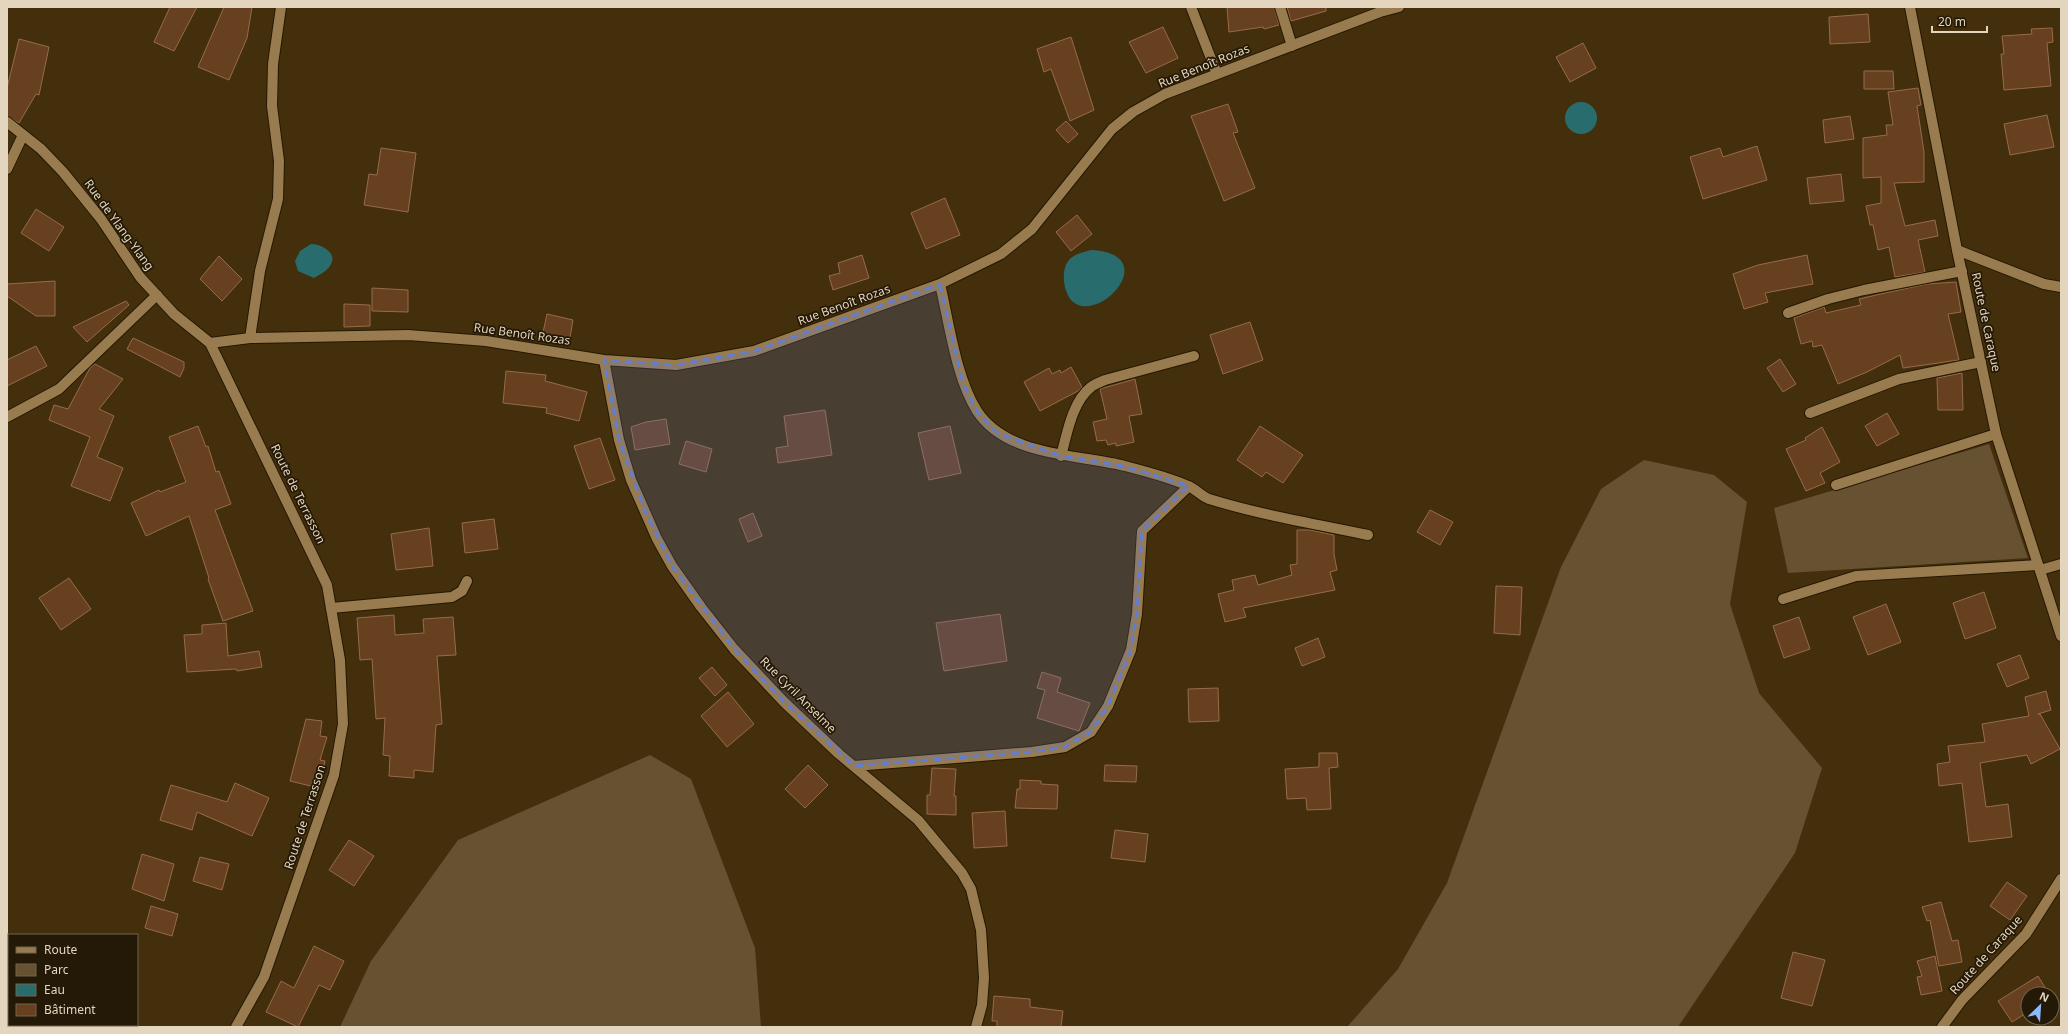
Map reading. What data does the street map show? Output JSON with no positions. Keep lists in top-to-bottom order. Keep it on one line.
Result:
{"streets":{"street":["Rue Benoît Rozas","Rue de Ylang-Ylang","Route de Caraque","Route de Terrasson","Rue Cyril Anselme"]},"crossings":[["Rue Benoît Rozas","Rue de Ylang-Ylang"],["Rue Benoît Rozas","Route de Terrasson"],["Rue Benoît Rozas","Rue Cyril Anselme"],["Rue de Ylang-Ylang","Route de Terrasson"]],"legend":["Route","Parc","Eau","Bâtiment"],"scale_bar":"20 m","north":"top right"}
